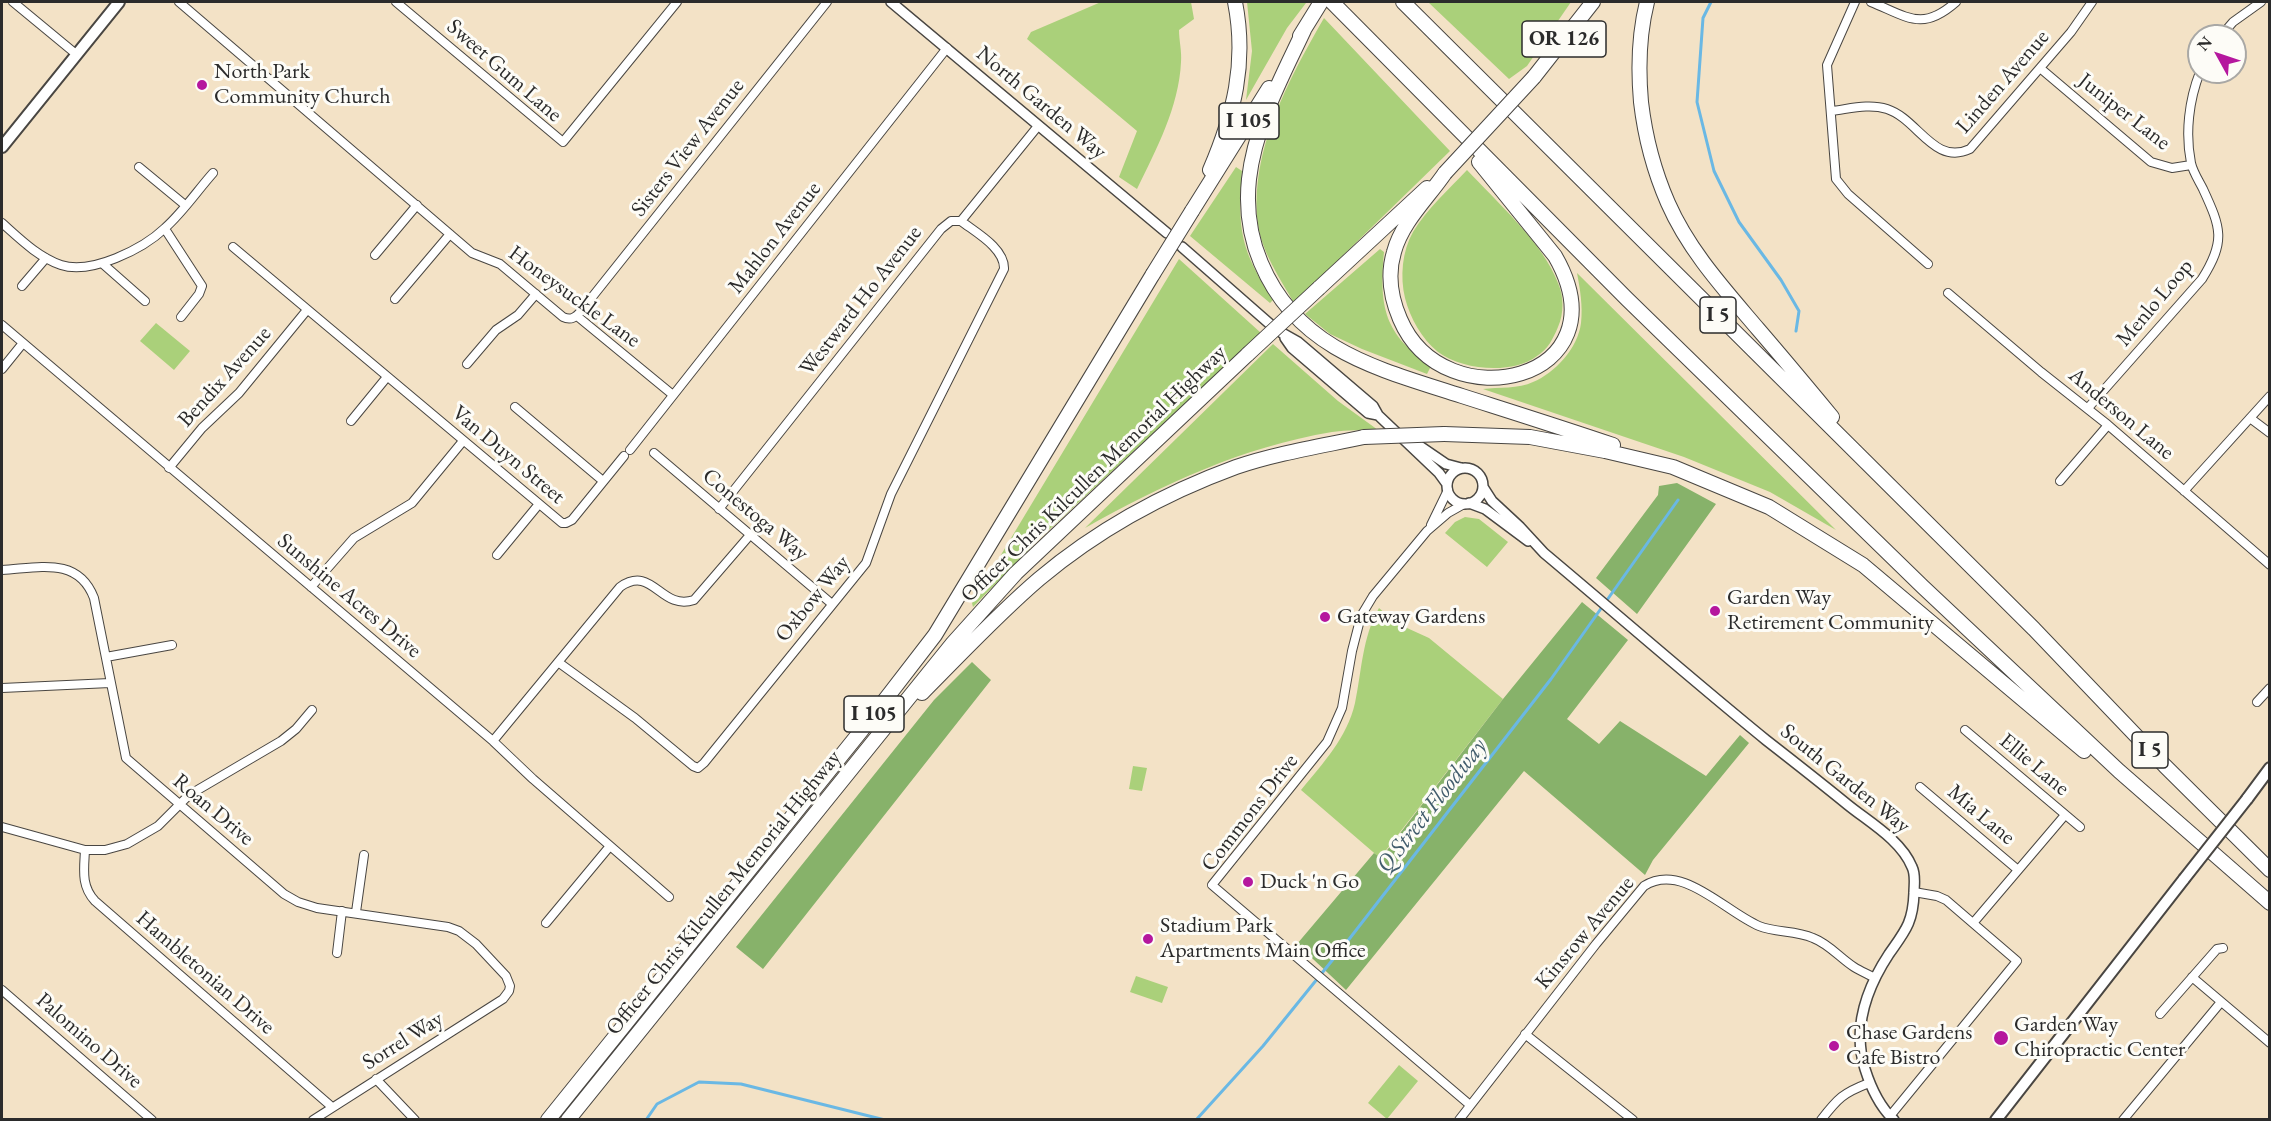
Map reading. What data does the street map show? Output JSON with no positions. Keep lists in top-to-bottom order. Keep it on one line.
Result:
{"streets":{"highway":["OR 126","I 105","I 5","Officer Chris Kilcullen Memorial Highway"],"street":["Sweet Gum Lane","Linden Avenue","North Garden Way","Juniper Lane","Sisters View Avenue","Mahlon Avenue","Honeysuckle Lane","Westward Ho Avenue","Menlo Loop","Bendix Avenue","Anderson Lane","Van Duyn Street","Conestoga Way","Sunshine Acres Drive","Oxbow Way","Ellie Lane","South Garden Way","Roan Drive","Commons Drive","Mia Lane","Kinsrow Avenue","Hambletonian Drive","Palomino Drive","Sorrel Way"]},"crossings":[["Linden Avenue","Juniper Lane"],["North Garden Way","Mahlon Avenue"],["North Garden Way","Westward Ho Avenue"],["Juniper Lane","Menlo Loop"],["Sisters View Avenue","Honeysuckle Lane"],["Mahlon Avenue","Honeysuckle Lane"],["Mahlon Avenue","Van Duyn Street"],["Westward Ho Avenue","Conestoga Way"],["Westward Ho Avenue","Oxbow Way"],["Menlo Loop","Anderson Lane"],["Bendix Avenue","Van Duyn Street"],["Bendix Avenue","Sunshine Acres Drive"],["Conestoga Way","Oxbow Way"],["South Garden Way","Commons Drive"],["South Garden Way","Kinsrow Avenue"],["Roan Drive","Sorrel Way"],["Commons Drive","Kinsrow Avenue"],["Hambletonian Drive","Sorrel Way"]],"water":["Q Street Floodway"],"places":["North Park Community Church","Garden Way Retirement Community","Gateway Gardens","Duck 'n Go","Stadium Park Apartments Main Office","Garden Way Chiropractic Center","Chase Gardens Cafe Bistro"],"north":"top left"}
